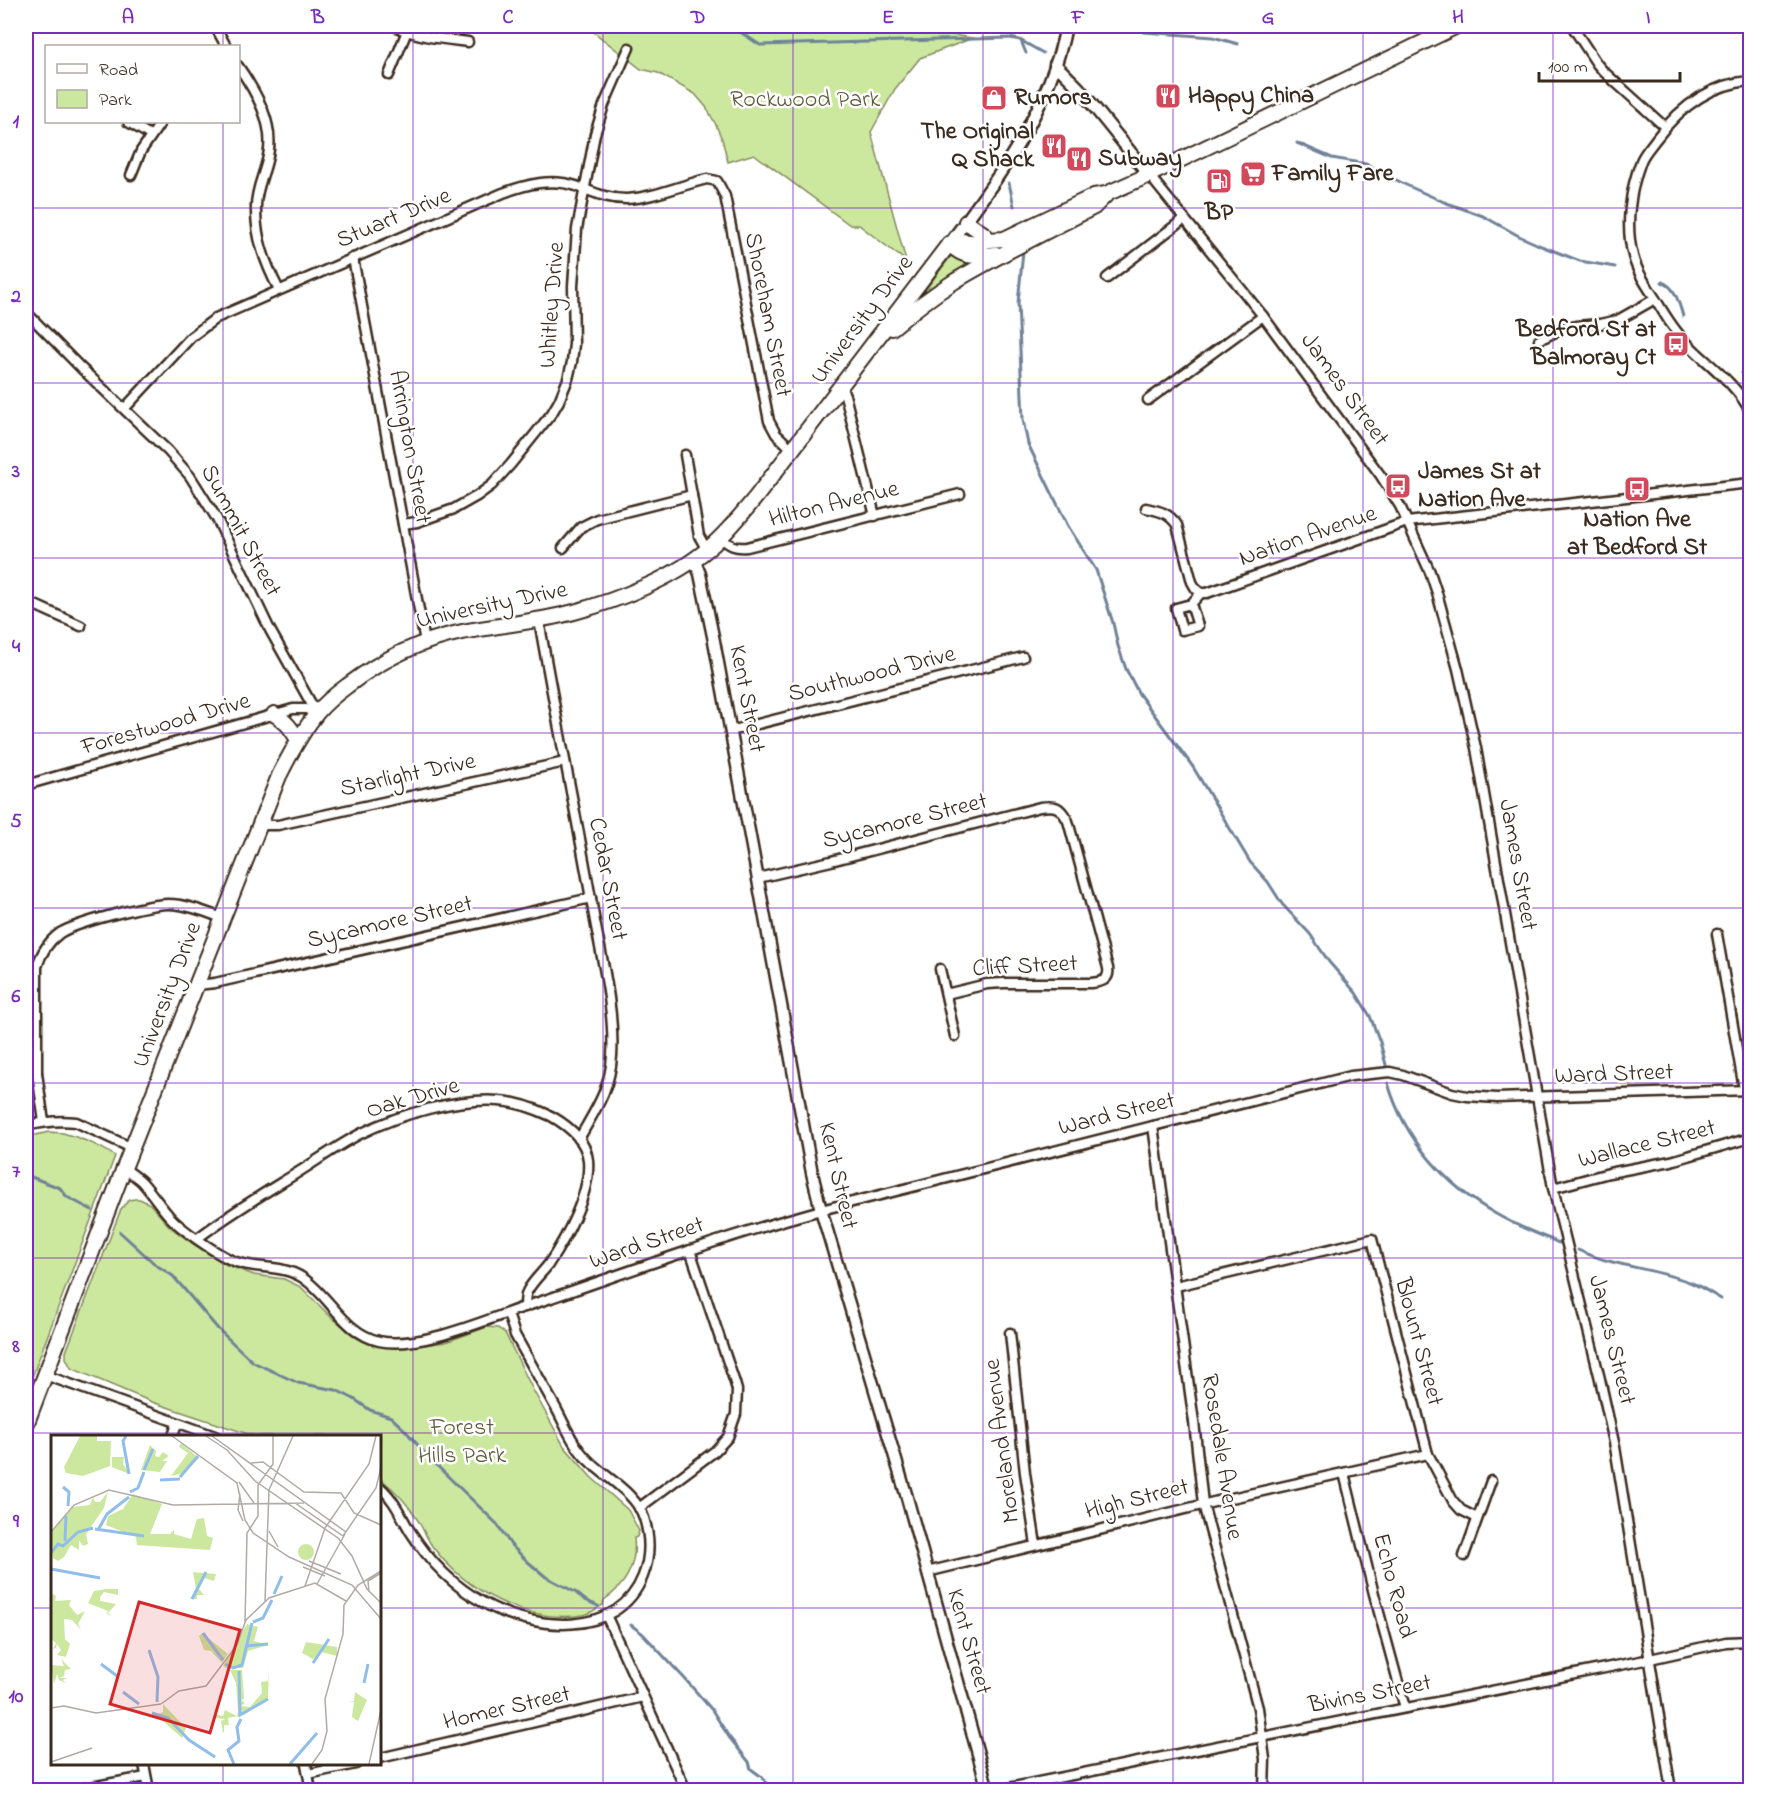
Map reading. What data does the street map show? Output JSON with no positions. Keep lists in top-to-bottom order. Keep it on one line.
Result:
{"streets":{"main road":["University Drive"],"street":["Stuart Drive","Whitley Drive","Shoreham Street","James Street","Arrington Street","Hilton Avenue","Summit Street","Nation Avenue","Southwood Drive","Kent Street","Forestwood Drive","Starlight Drive","Sycamore Street","Cedar Street","Cliff Street","Ward Street","Oak Drive","Wallace Street","Blount Street","Moreland Avenue","Rosedale Avenue","High Street","Echo Road","Bivins Street","Homer Street"]},"crossings":[["Stuart Drive","Whitley Drive"],["Stuart Drive","Shoreham Street"],["Stuart Drive","Arrington Street"],["Stuart Drive","Summit Street"],["Whitley Drive","Arrington Street"],["Shoreham Street","University Drive"],["University Drive","James Street"],["University Drive","Arrington Street"],["University Drive","Hilton Avenue"],["University Drive","Summit Street"],["University Drive","Kent Street"],["University Drive","Forestwood Drive"],["University Drive","Starlight Drive"],["University Drive","Sycamore Street"],["University Drive","Cedar Street"],["University Drive","Ward Street"],["James Street","Nation Avenue"],["James Street","Ward Street"],["James Street","Wallace Street"],["James Street","Bivins Street"],["Summit Street","Forestwood Drive"],["Southwood Drive","Kent Street"],["Kent Street","Sycamore Street"],["Kent Street","Ward Street"],["Kent Street","High Street"],["Starlight Drive","Cedar Street"],["Sycamore Street","Cedar Street"],["Sycamore Street","Cliff Street"],["Cedar Street","Oak Drive"],["Ward Street","Oak Drive"],["Ward Street","Rosedale Avenue"],["Blount Street","Rosedale Avenue"],["Blount Street","High Street"],["Moreland Avenue","High Street"],["Rosedale Avenue","High Street"],["Rosedale Avenue","Bivins Street"],["High Street","Echo Road"],["Echo Road","Bivins Street"]],"parks":["Rockwood Park","Forest Hills Park"],"places":{"restaurant":["Happy China","The Original Q Shack","Subway"],"shop":["Rumors"],"supermarket":["Family Fare"],"fuel station":["BP"],"bus stop":["Bedford St at Balmoray Ct","James St at Nation Ave","Nation Ave at Bedford St"]},"legend":["Road","Park"],"scale_bar":"100 m","grid":{"columns":["A","B","C","D","E","F","G","H","I"],"rows":["1","2","3","4","5","6","7","8","9","10"]}}
